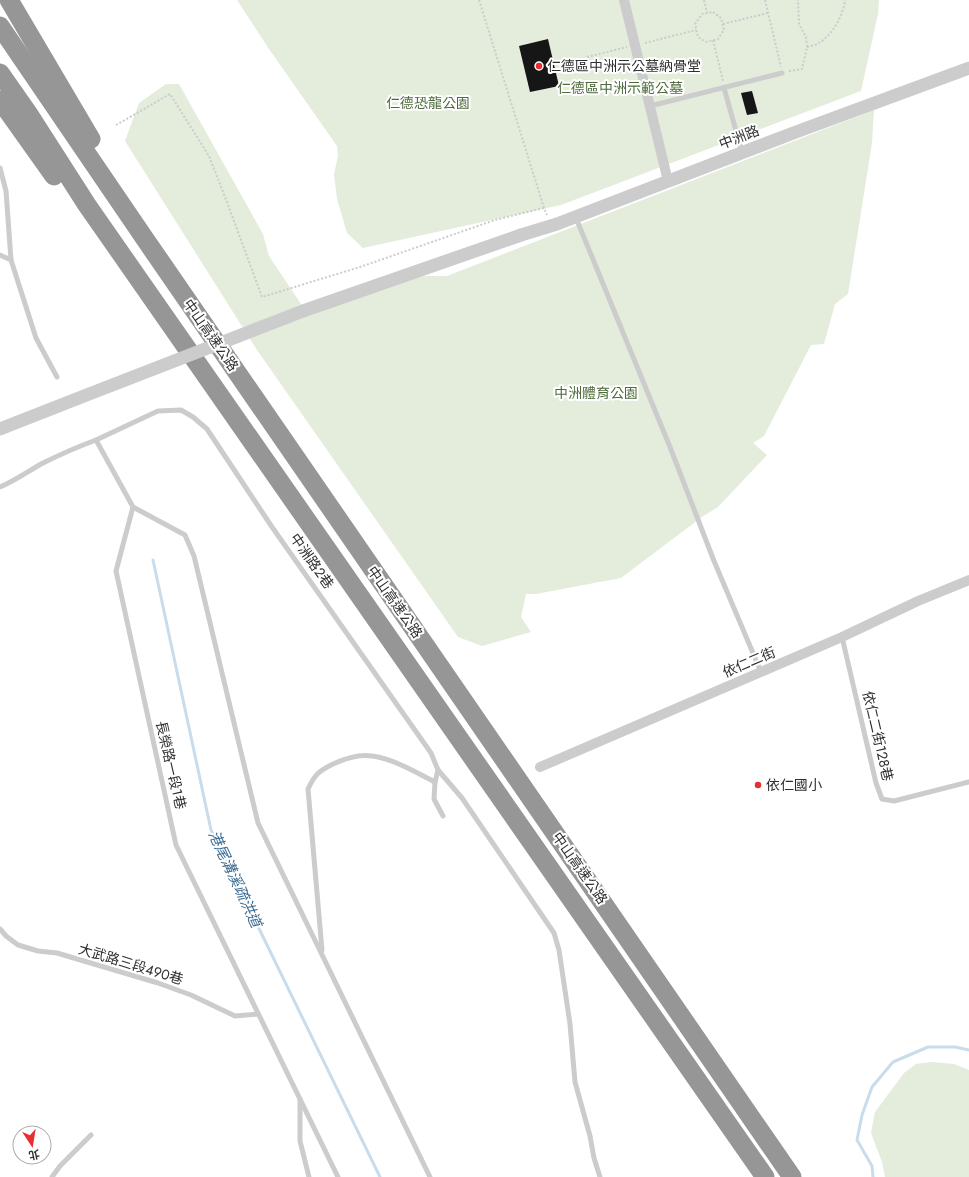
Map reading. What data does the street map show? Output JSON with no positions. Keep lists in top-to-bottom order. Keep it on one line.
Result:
{"streets":{"highway":["中山高速公路"],"street":["中洲路","依仁二街"],"lane":["中洲路2巷","依仁二街128巷","長榮路一段1巷","大武路三段490巷"]},"crossings":[["依仁二街","依仁二街128巷"],["長榮路一段1巷","大武路三段490巷"]],"water":["港尾溝溪疏洪道"],"parks":["仁德區中洲示範公墓","仁德恐龍公園","中洲體育公園"],"places":["仁德區中洲示公墓納骨堂","依仁國小"],"north":"bottom"}
